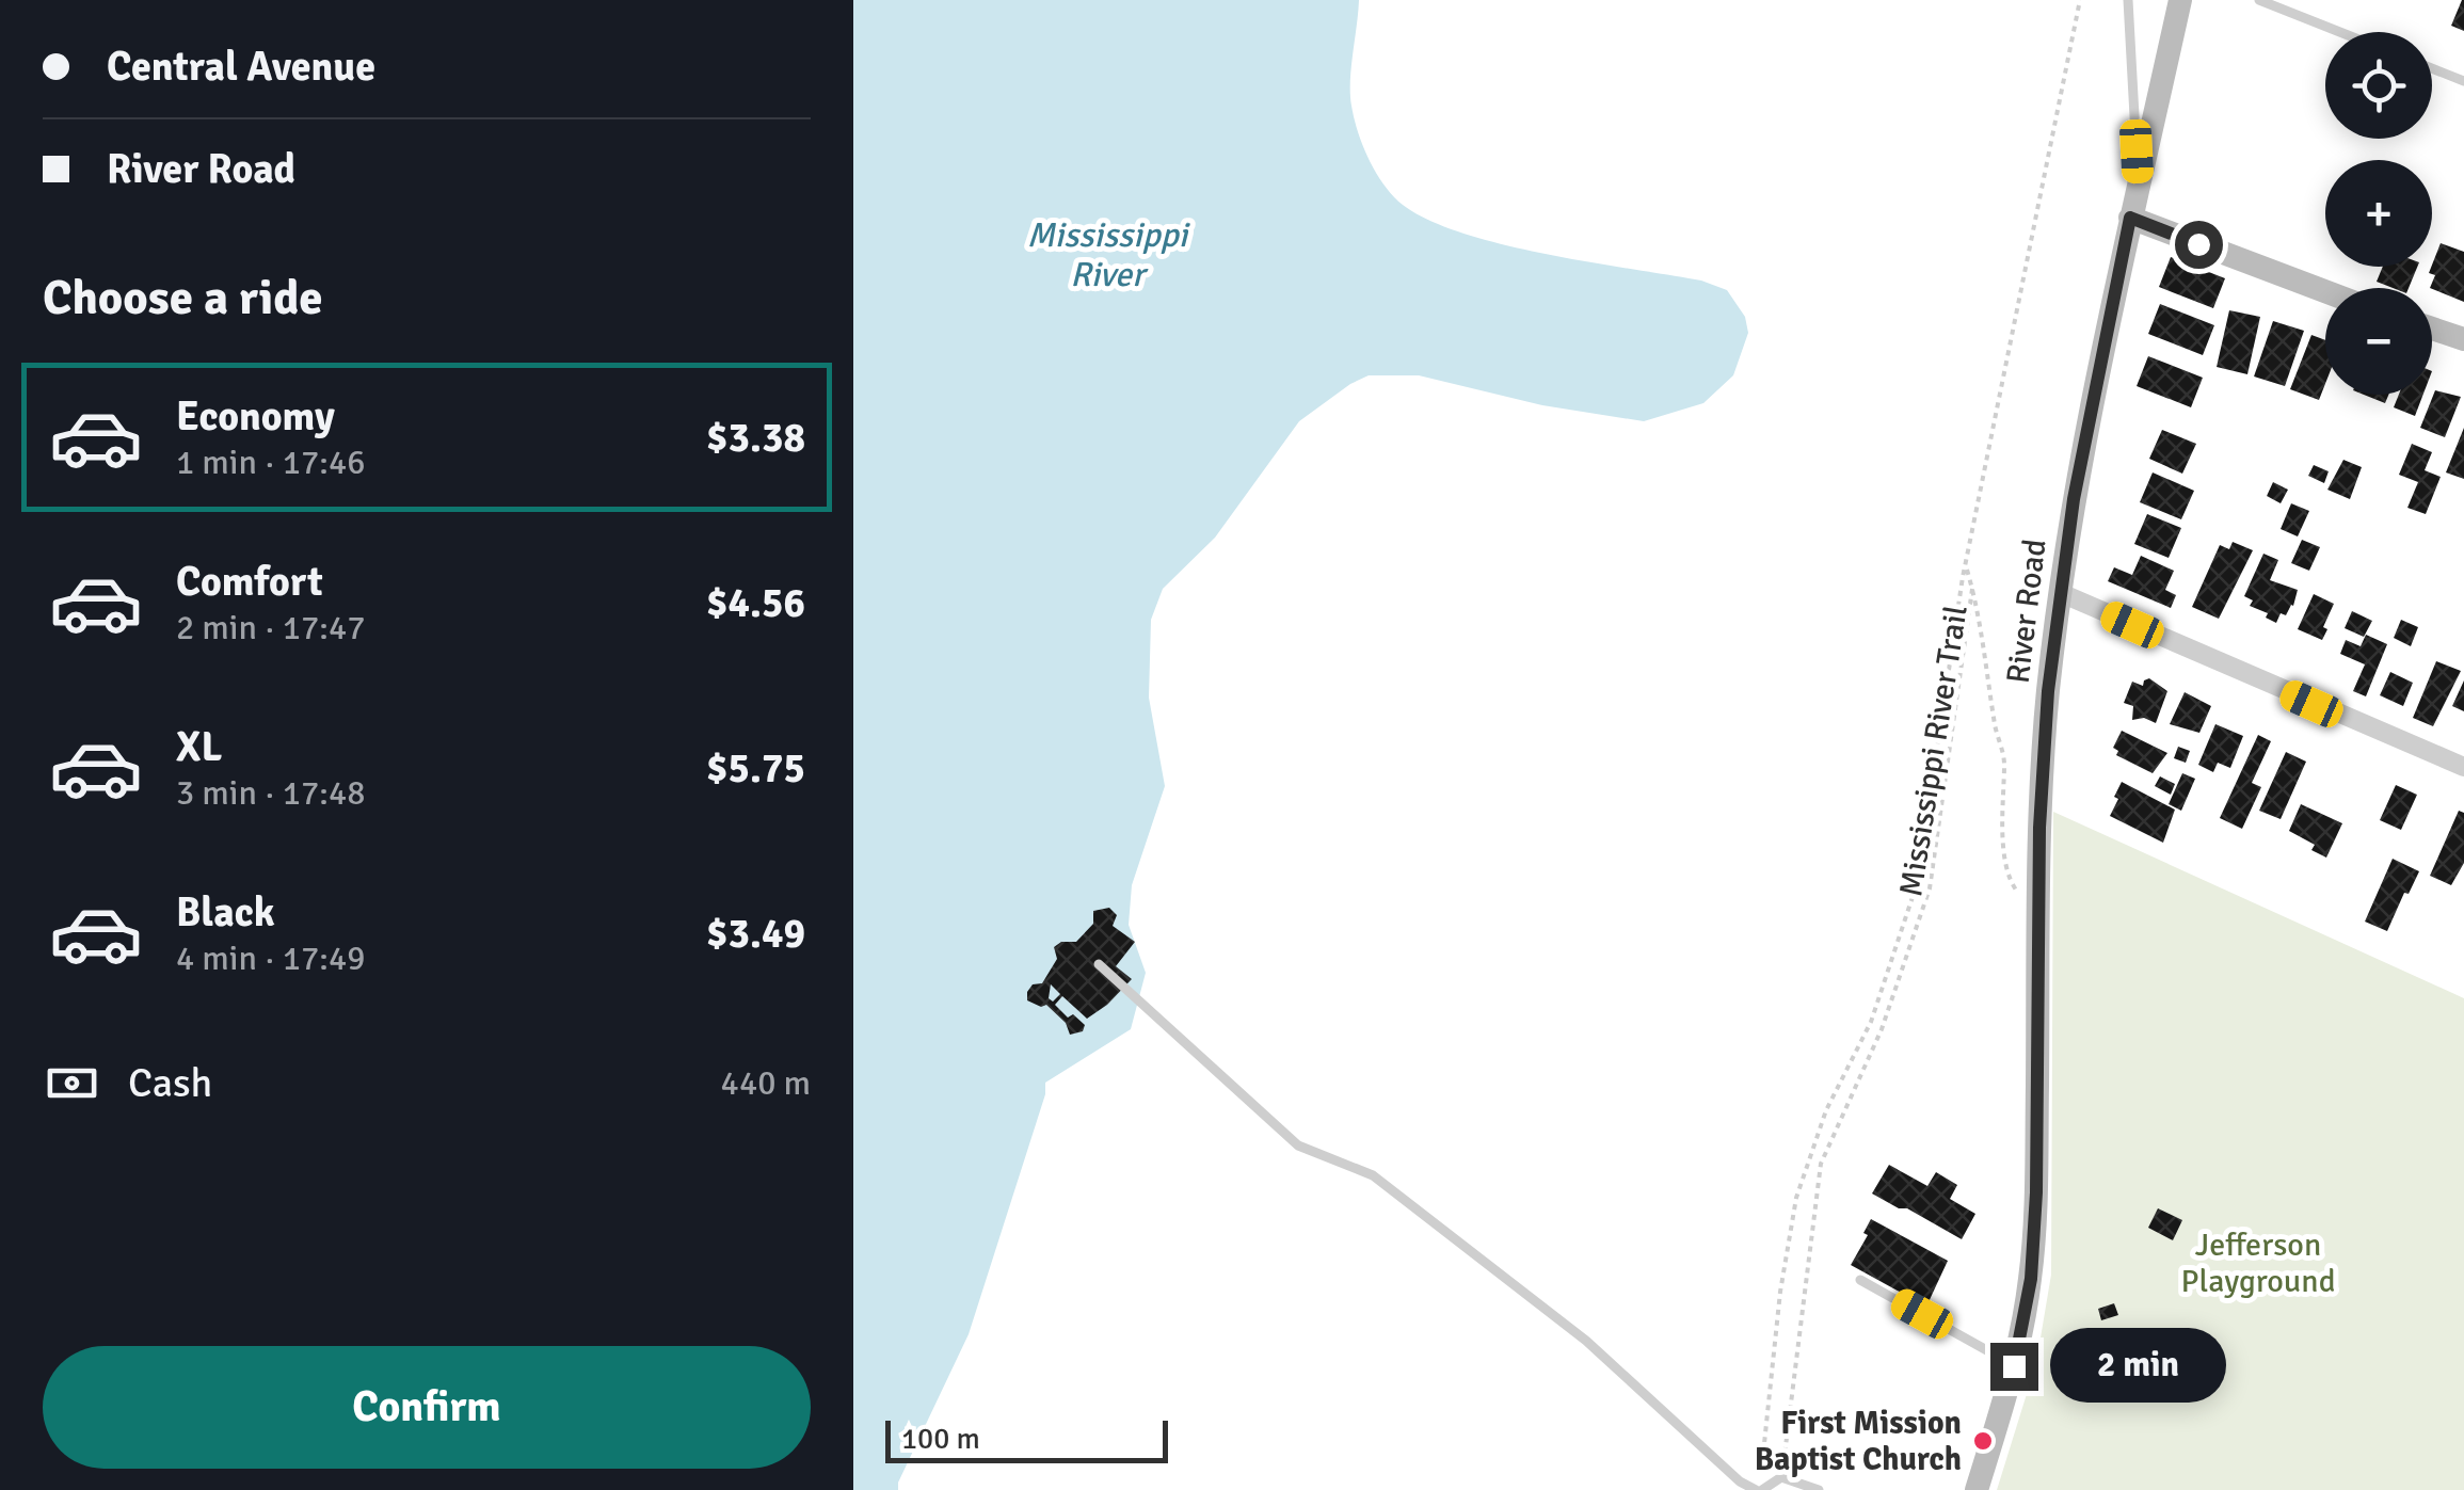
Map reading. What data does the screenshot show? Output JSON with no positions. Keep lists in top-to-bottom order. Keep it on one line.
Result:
{"streets":{"main road":["River Road"],"path":["Mississippi River Trail"]},"water":["Mississippi River"],"parks":["Jefferson Playground"],"places":["First Mission Baptist Church"],"scale_bar":"100 m","page":{"banner":["Central Avenue","River Road"],"map_buttons":["+","−"],"heading":"Choose a ride","list":[{"name":"Economy","note":"1 min · 17:46","value":"$3.38"},{"name":"Comfort","note":"2 min · 17:47","value":"$4.56"},{"name":"XL","note":"3 min · 17:48","value":"$5.75"},{"name":"Black","note":"4 min · 17:49","value":"$3.49"}],"pay":["Cash","440 m"],"buttons":"Confirm","bubble":"2 min","scale":"100 m"}}
